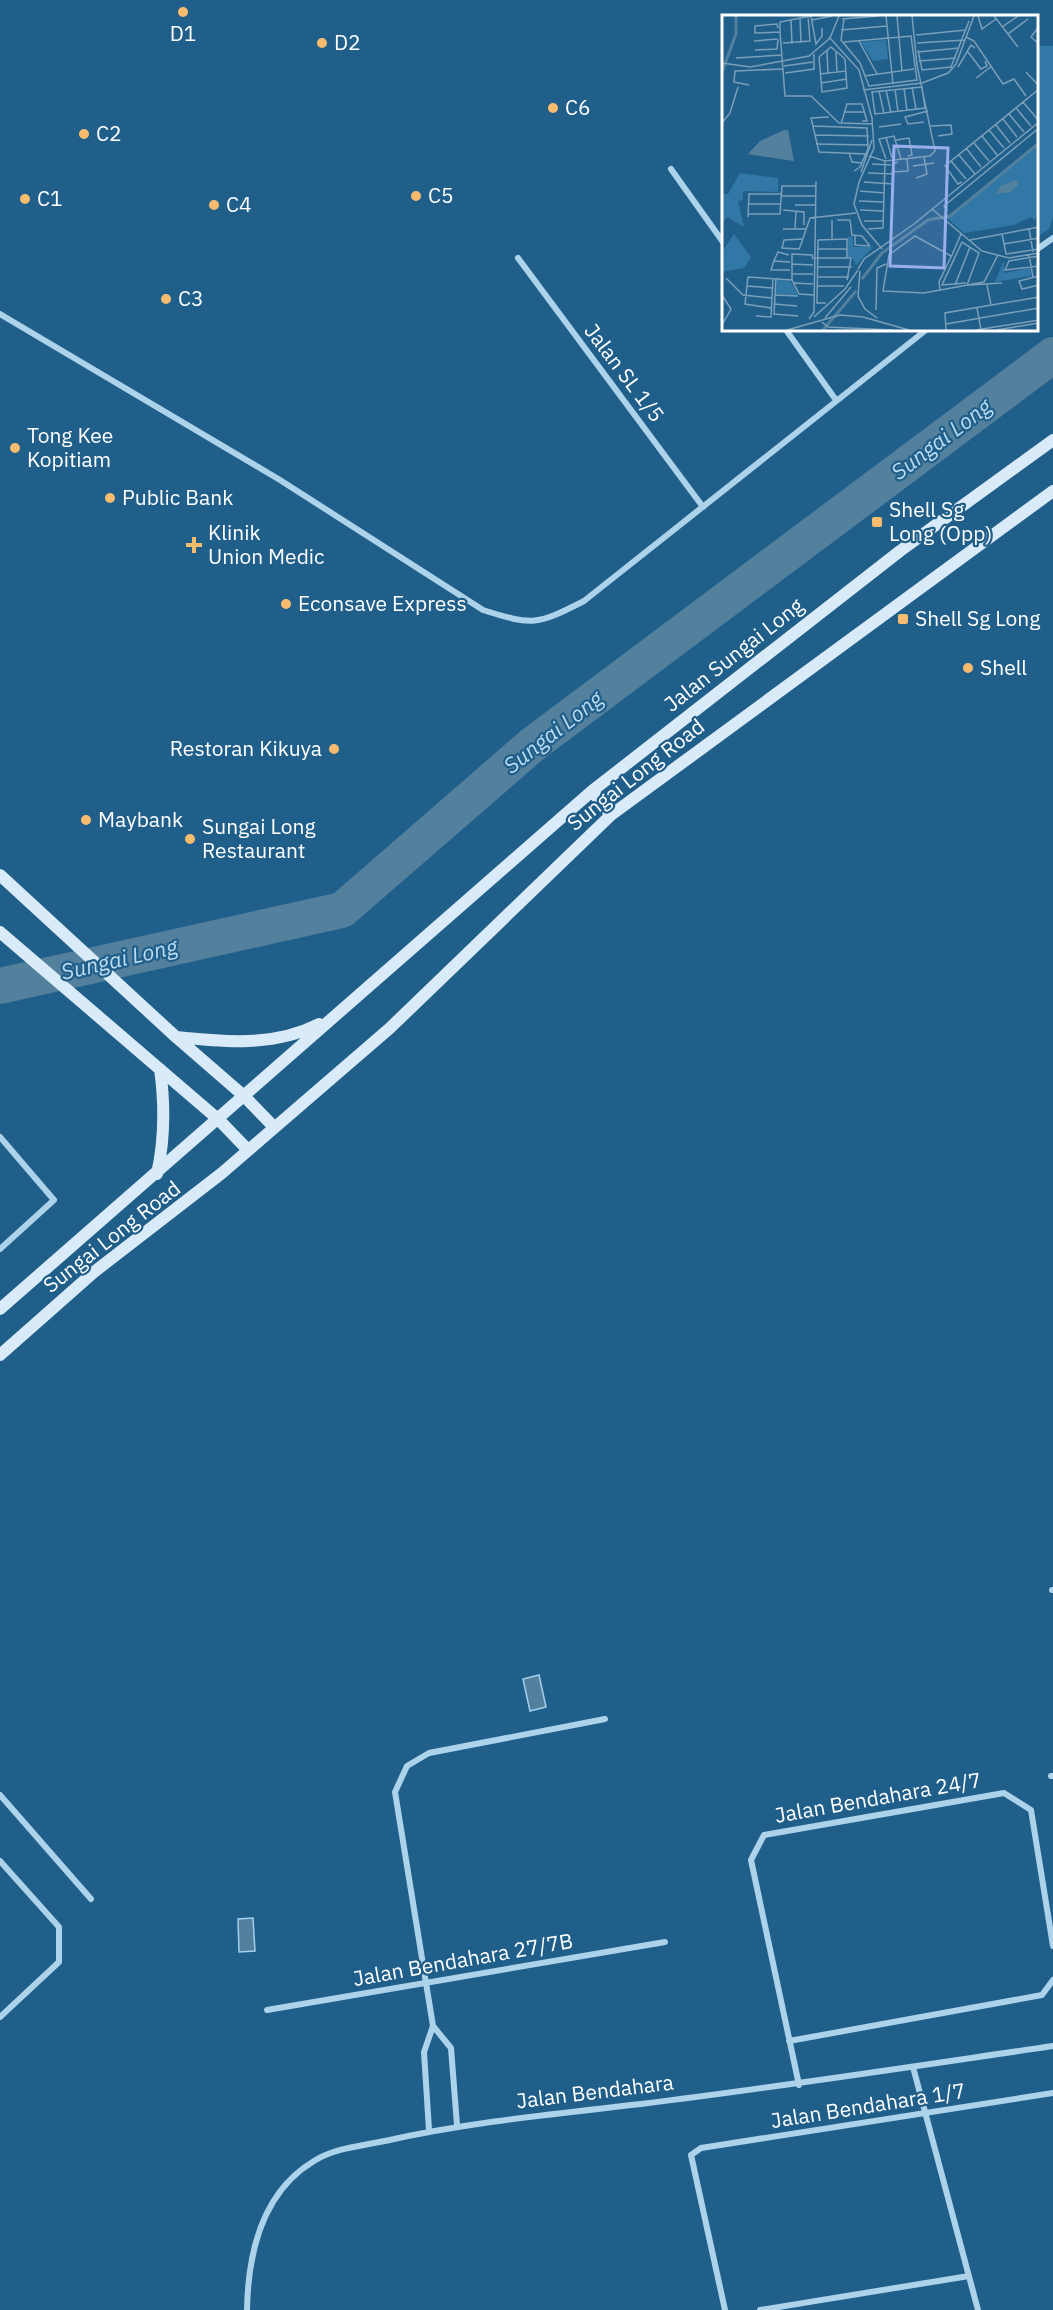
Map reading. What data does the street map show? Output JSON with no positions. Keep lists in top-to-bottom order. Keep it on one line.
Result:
{"streets":{"street":["Jalan SL 1/5","Jalan Sungai Long","Sungai Long Road","Jalan Bendahara 24/7","Jalan Bendahara 27/7B","Jalan Bendahara","Jalan Bendahara 1/7"]},"crossings":[["Jalan Sungai Long","Sungai Long Road"],["Jalan Bendahara 24/7","Jalan Bendahara"]],"water":["Sungai Long"],"places":{"other":["D1","D2","C6","C2","C5","C1","C4","C3","Tong Kee Kopitiam","Public Bank","Econsave Express","Shell","Restoran Kikuya","Maybank","Sungai Long Restaurant"],"transit":["Shell Sg Long (Opp)","Shell Sg Long"],"health":["Klinik Union Medic"]}}
